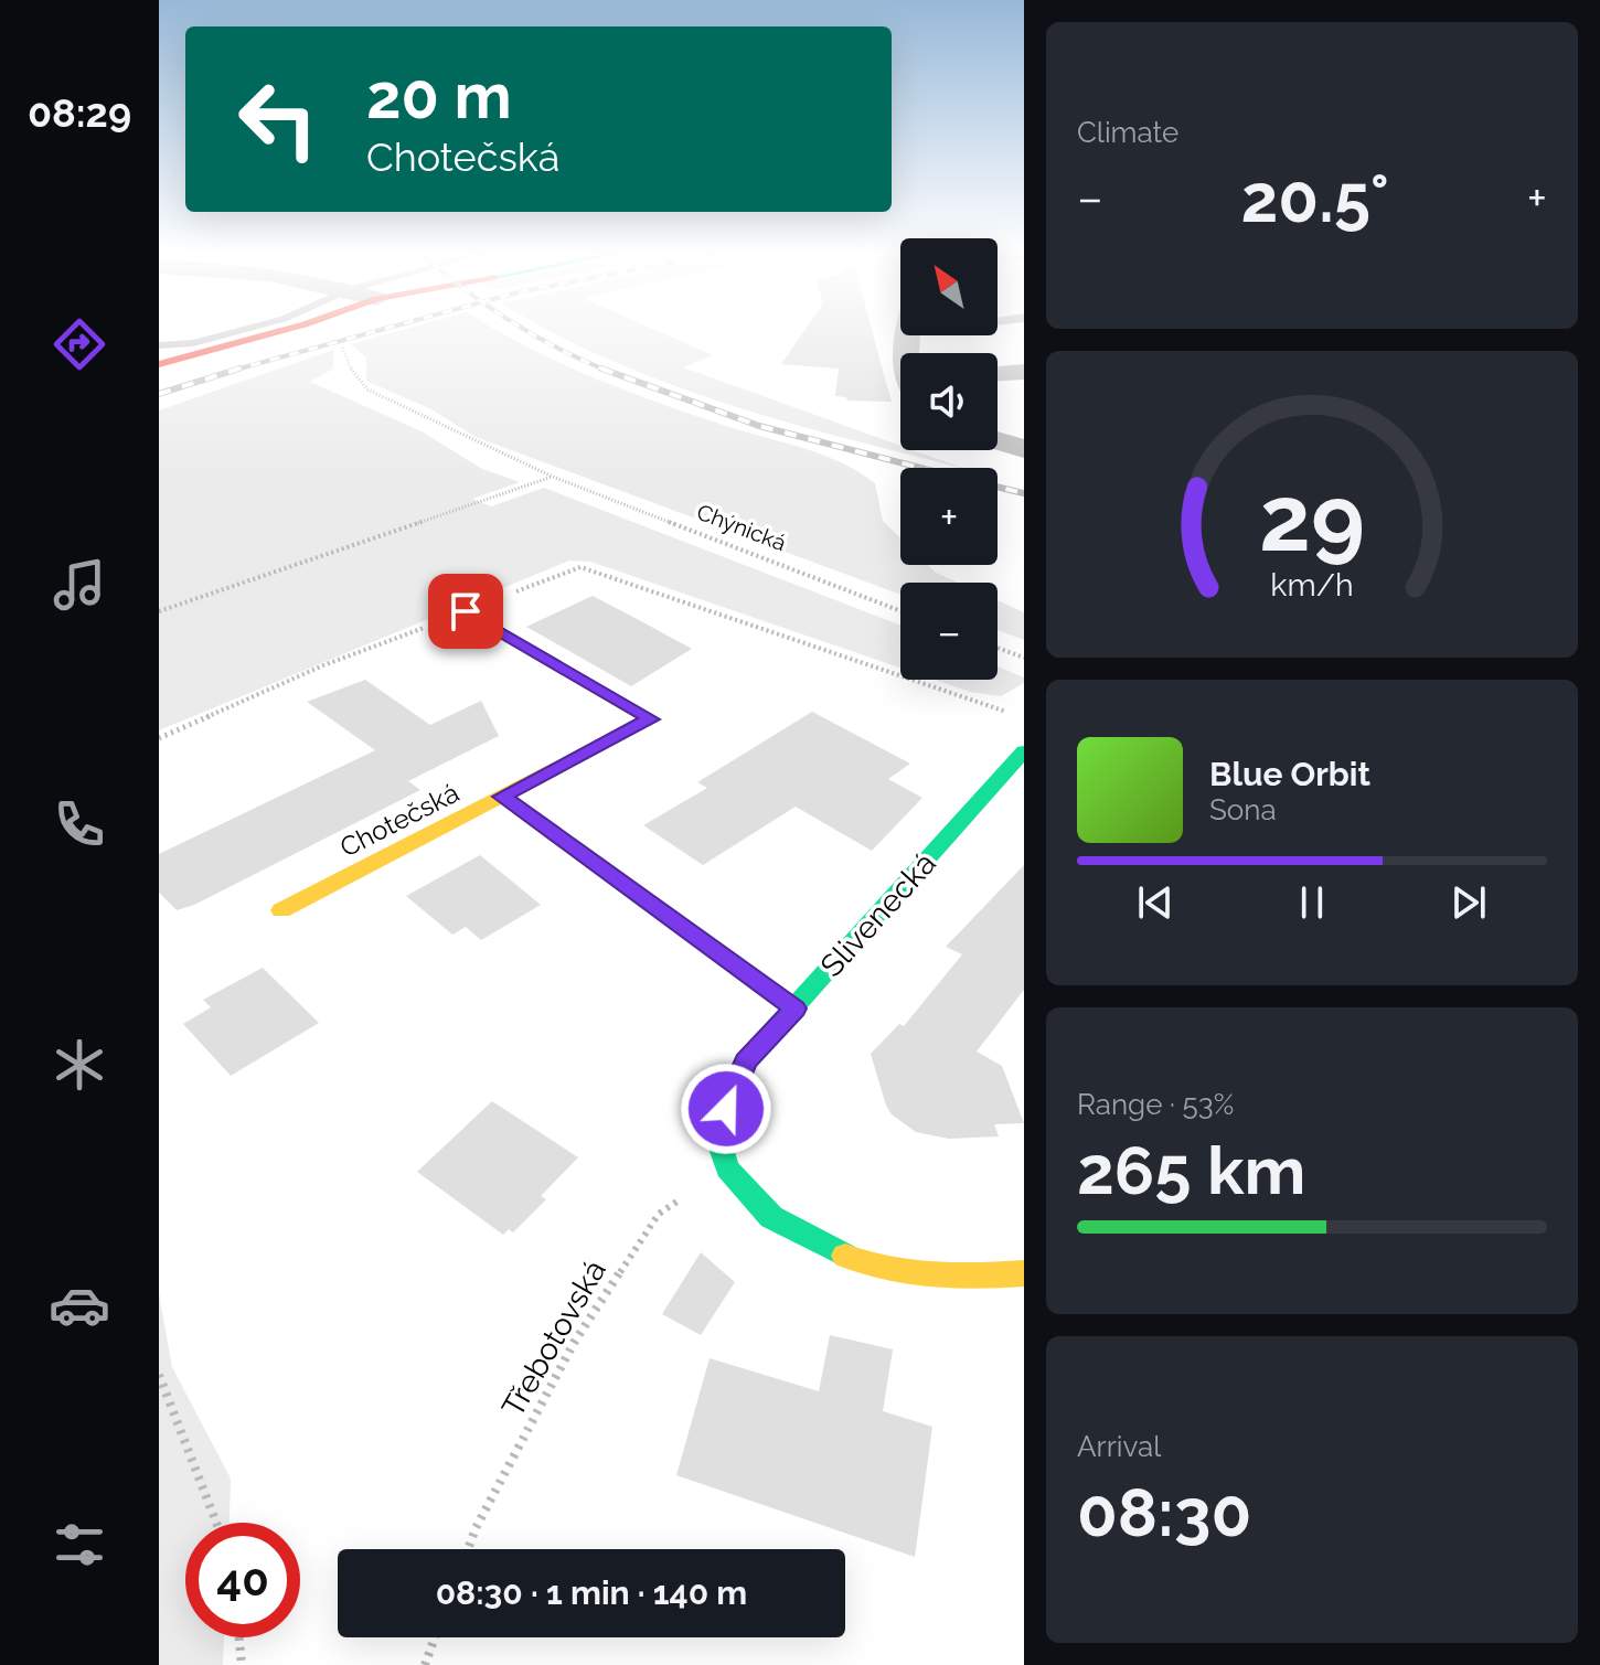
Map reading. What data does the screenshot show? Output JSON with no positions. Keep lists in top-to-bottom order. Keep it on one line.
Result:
{"streets":{"street":["Chotečská","Slivenecká"],"path":["Chýnická","Třebotovská"]},"crossings":[["Chotečská","Slivenecká"],["Slivenecká","Třebotovská"]],"north":"top left","page":{"tabs":"08:29","tile":["Climate",["Range · 53%","265 km"],["Arrival","08:30"]],"turn":["20 m","Chotečská"],"heat":["−","20.5°","+"],"map_buttons":["+","−"],"song":["Blue Orbit","Sona"],"limit":"40","trip":"08:30 · 1 min · 140 m","gauge":["29","km/h"]}}
